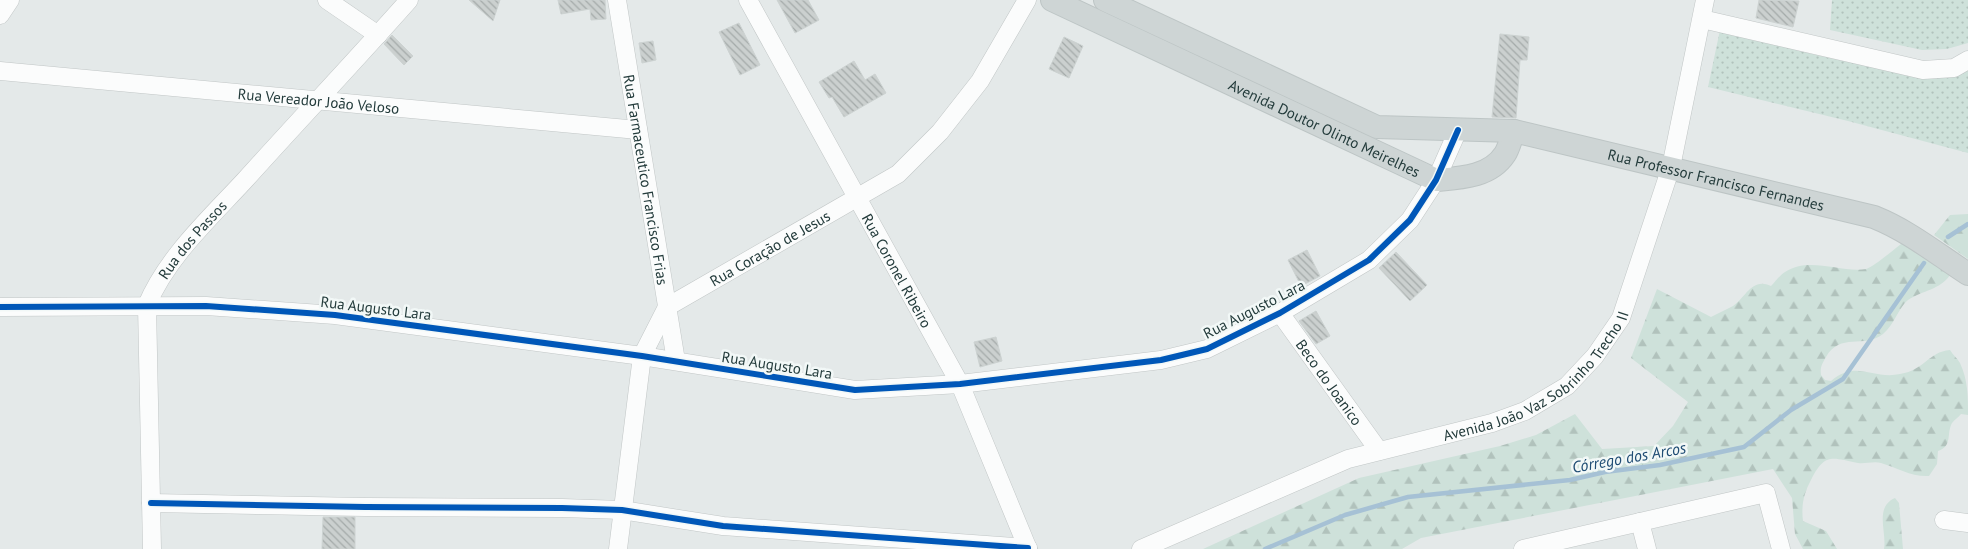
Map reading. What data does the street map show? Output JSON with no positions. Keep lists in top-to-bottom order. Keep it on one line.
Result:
{"streets":{"main road":["Avenida Doutor Olinto Meirelhes","Rua Professor Francisco Fernandes"],"street":["Rua Vereador João Veloso","Rua Farmaceutico Francisco Frias","Rua dos Passos","Rua Coração de Jesus","Rua Coronel Ribeiro","Rua Augusto Lara","Avenida João Vaz Sobrinho Trecho II","Beco do Joanico"]},"crossings":[["Rua Vereador João Veloso","Rua Farmaceutico Francisco Frias"],["Rua Vereador João Veloso","Rua dos Passos"],["Avenida Doutor Olinto Meirelhes","Rua Professor Francisco Fernandes"],["Avenida Doutor Olinto Meirelhes","Rua Augusto Lara"],["Rua Professor Francisco Fernandes","Avenida João Vaz Sobrinho Trecho II"],["Rua Farmaceutico Francisco Frias","Rua Coração de Jesus"],["Rua Farmaceutico Francisco Frias","Rua Augusto Lara"],["Rua dos Passos","Rua Augusto Lara"],["Rua Coração de Jesus","Rua Coronel Ribeiro"],["Rua Coronel Ribeiro","Rua Augusto Lara"],["Rua Augusto Lara","Beco do Joanico"],["Avenida João Vaz Sobrinho Trecho II","Beco do Joanico"]],"water":["Córrego dos Arcos"]}
